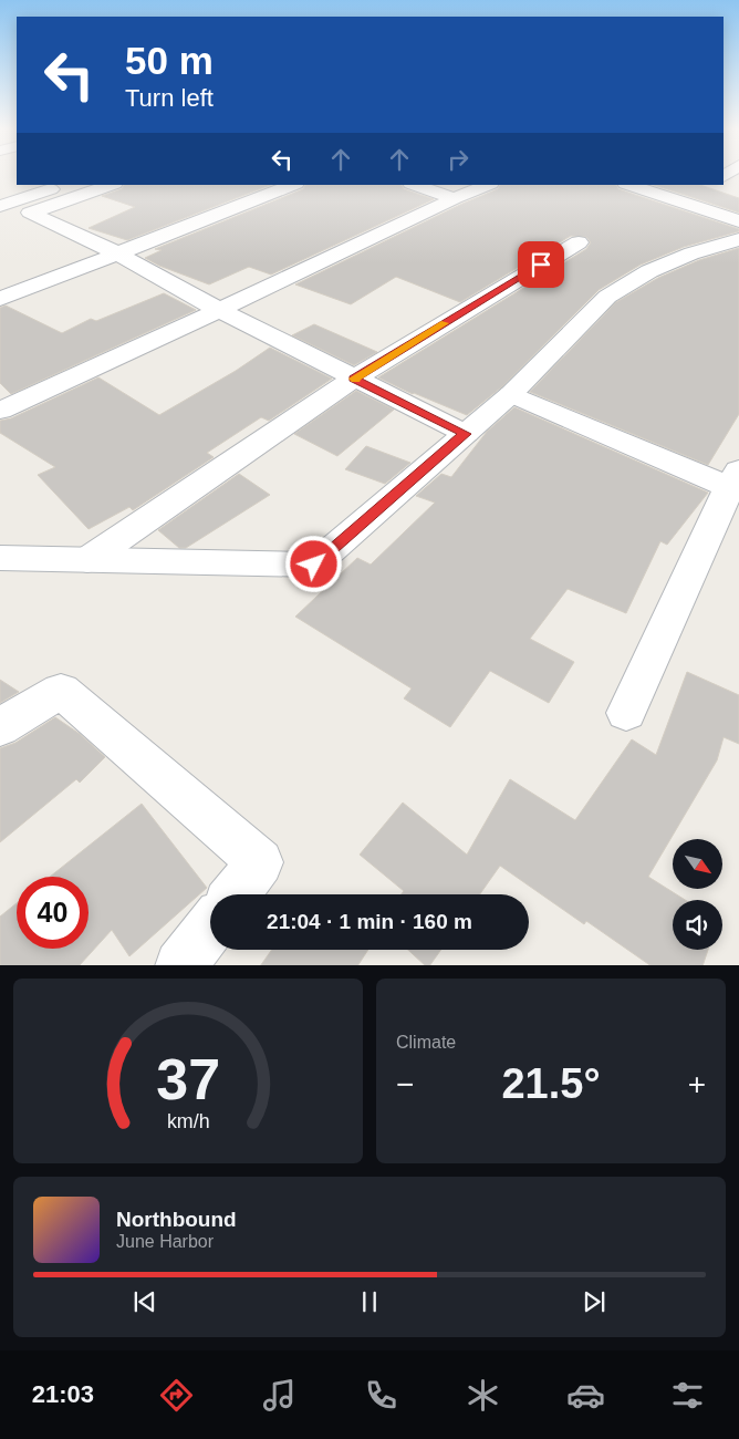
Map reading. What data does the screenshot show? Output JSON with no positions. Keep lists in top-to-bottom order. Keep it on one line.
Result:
{"north":"bottom right","page":{"turn":["50 m","Turn left"],"limit":"40","trip":"21:04 · 1 min · 160 m","tile":"Climate","heat":["−","21.5°","+"],"song":["Northbound","June Harbor"],"tabs":"21:03","gauge":["37","km/h"]}}
